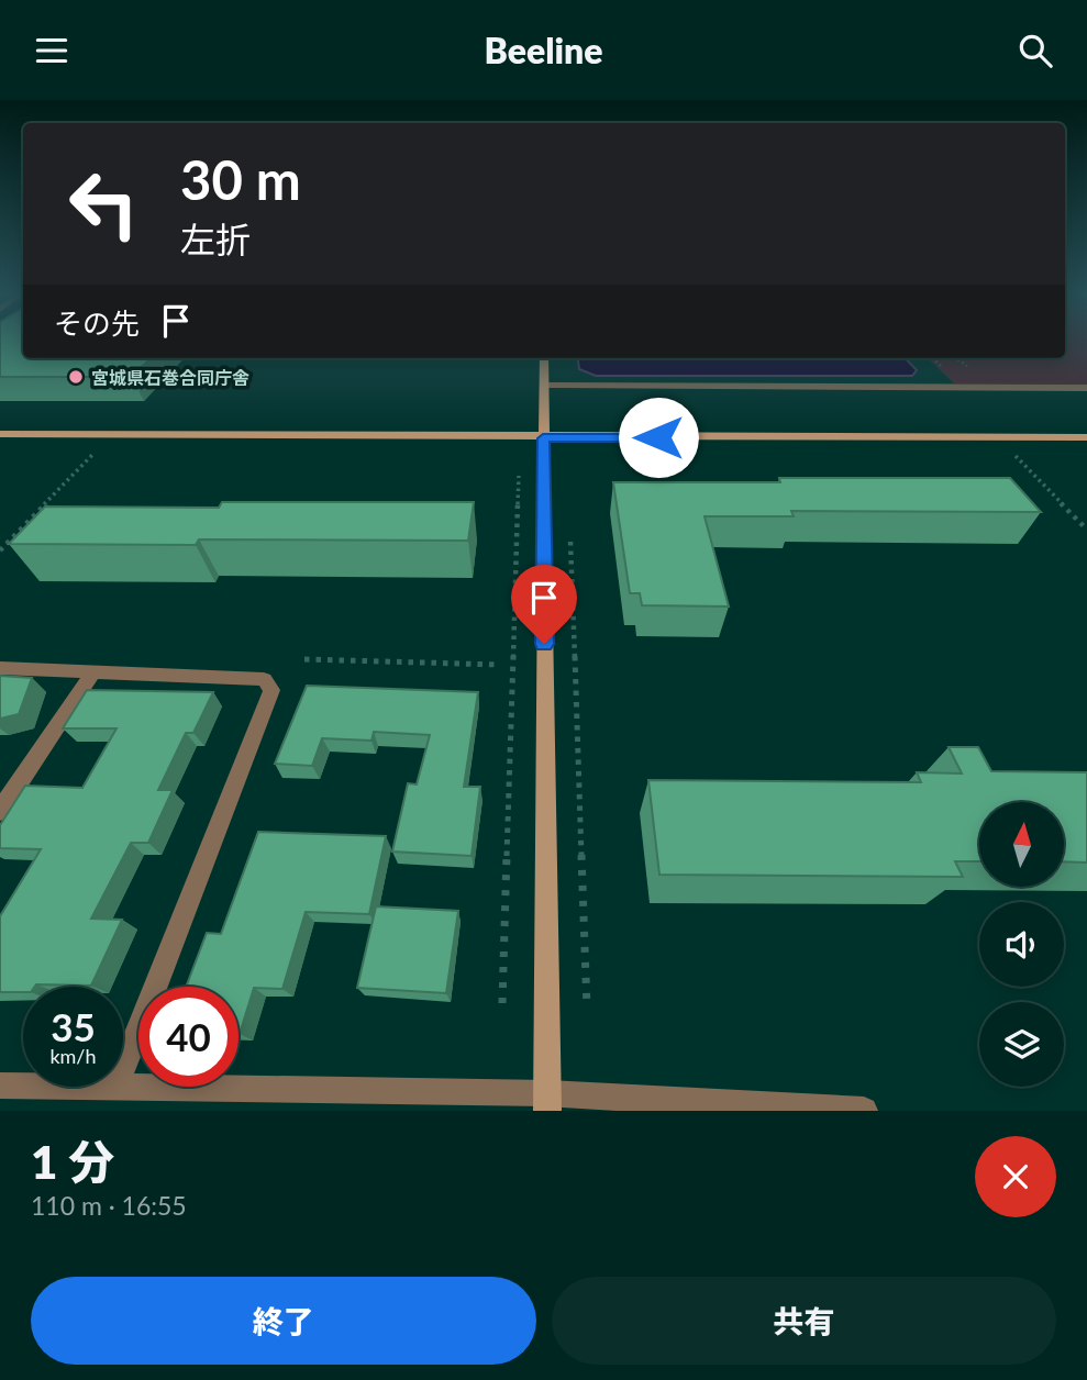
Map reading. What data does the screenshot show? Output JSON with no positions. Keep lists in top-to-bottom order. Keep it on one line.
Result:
{"places":["宮城県石巻合同庁舎"],"north":"top","page":{"header":"Beeline","turn":["30 m","左折"],"then":"その先","speed":"35 km/h","limit":"40","heading":["1 分","110 m · 16:55"],"buttons":["終了","共有"]}}
